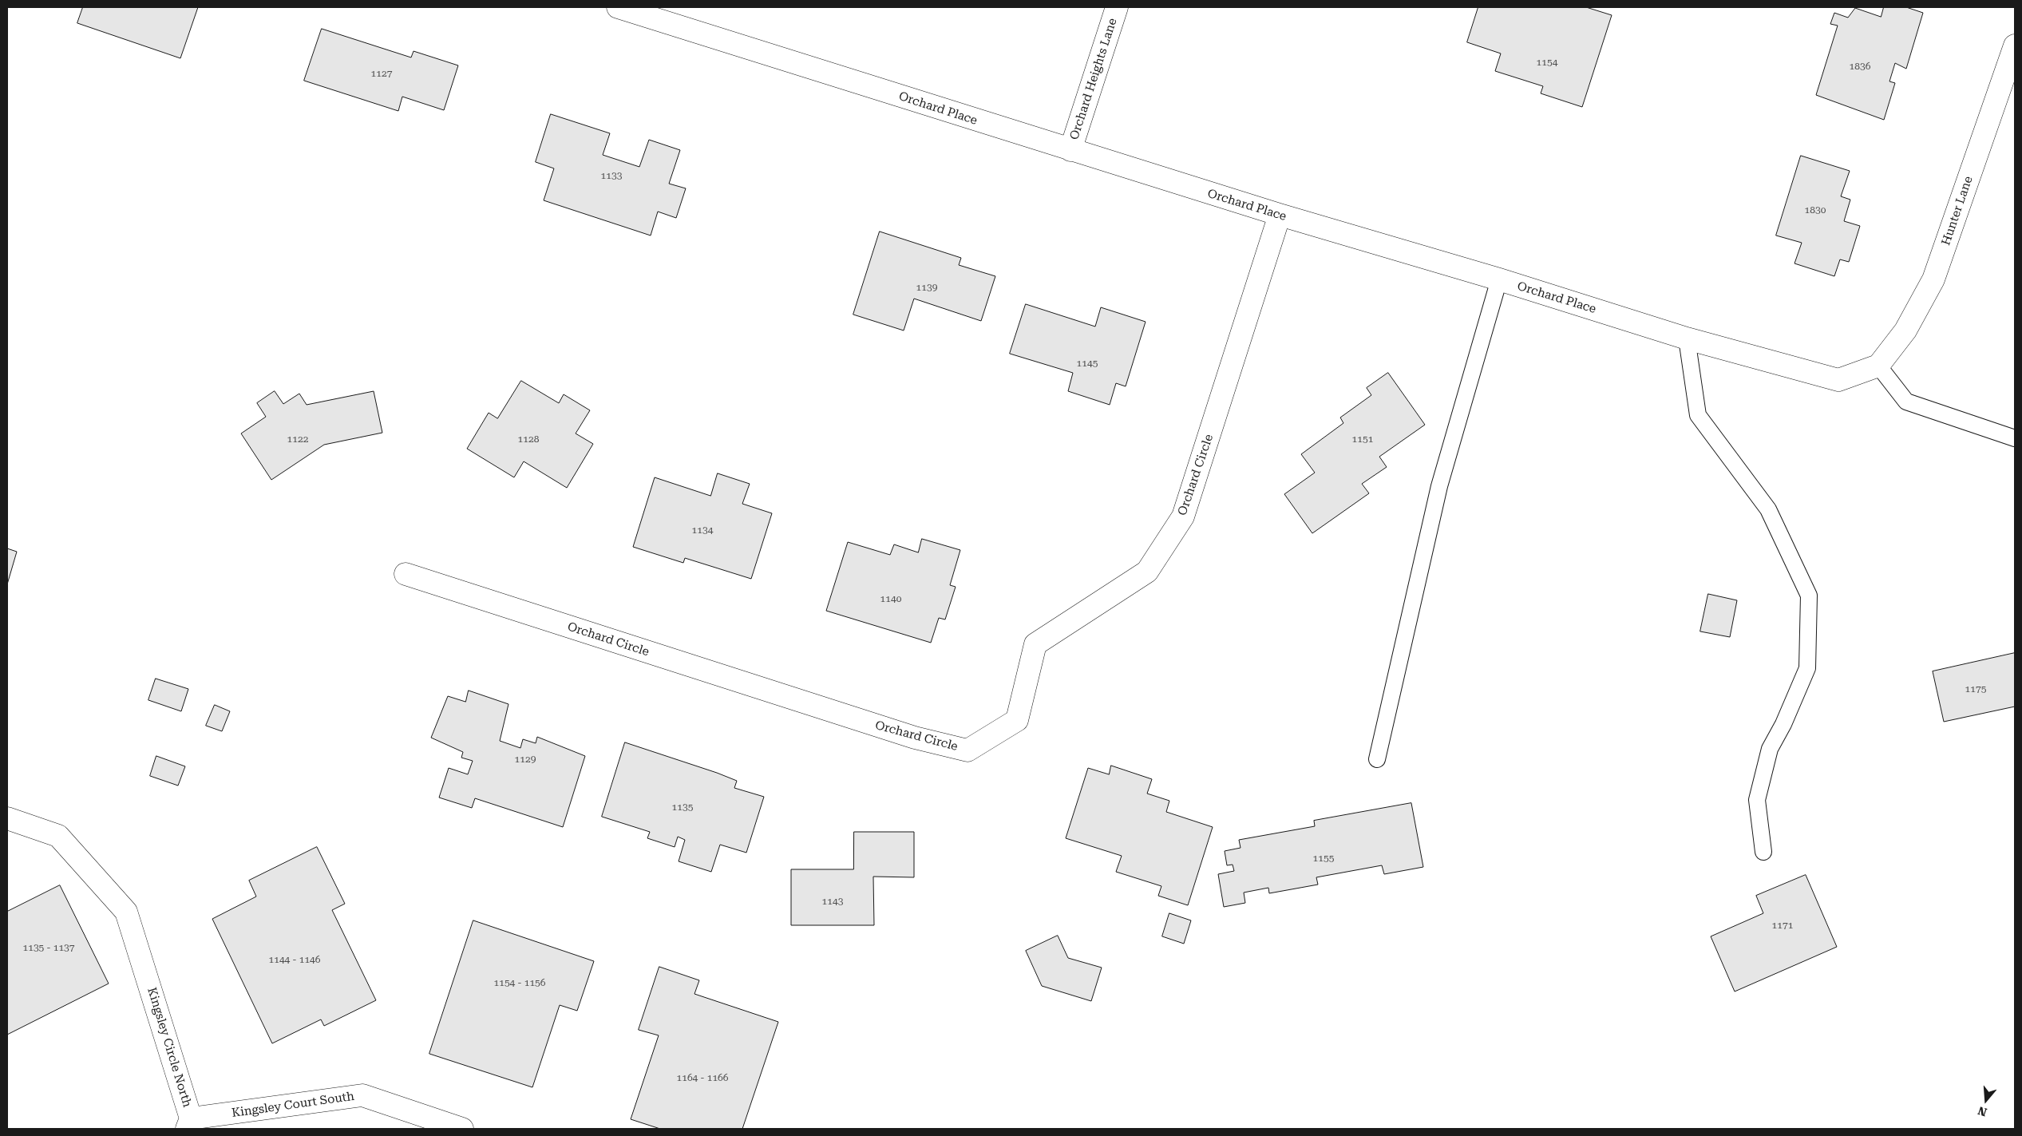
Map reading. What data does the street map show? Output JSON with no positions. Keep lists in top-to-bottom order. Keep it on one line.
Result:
{"streets":{"street":["Orchard Heights Lane","Orchard Place","Hunter Lane","Orchard Circle","Kingsley Circle North","Kingsley Court South"]},"crossings":[["Orchard Heights Lane","Orchard Place"],["Orchard Place","Hunter Lane"],["Orchard Place","Orchard Circle"],["Kingsley Circle North","Kingsley Court South"]],"house_numbers":["1154","1836","1127","1133","1830","1139","1145","1122","1128","1151","1134","1140","1175","1129","1135","1155","1143","1171","1135 - 1137","1144 - 1146","1154 - 1156","1164 - 1166"],"north":"bottom"}
